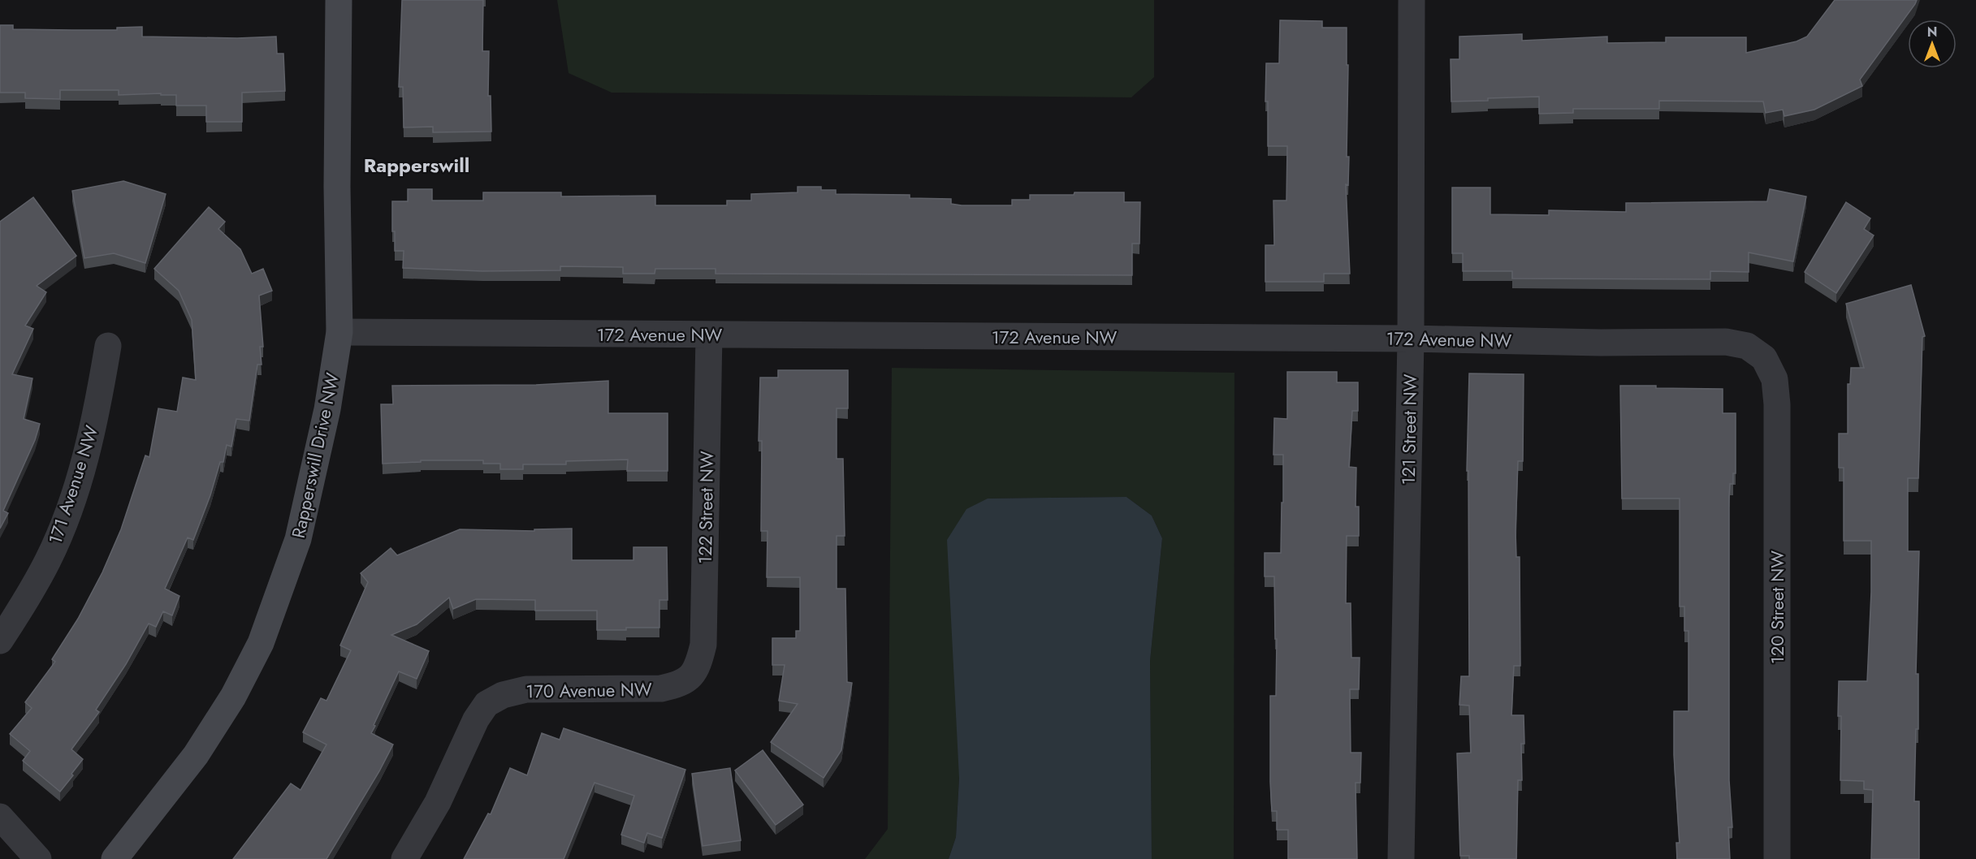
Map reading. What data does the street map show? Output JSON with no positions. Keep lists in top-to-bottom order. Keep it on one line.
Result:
{"streets":{"street":["172 Avenue NW","121 Street NW","Rapperswill Drive NW","171 Avenue NW","122 Street NW","120 Street NW","170 Avenue NW"]},"crossings":[["172 Avenue NW","121 Street NW"],["172 Avenue NW","Rapperswill Drive NW"],["172 Avenue NW","122 Street NW"],["172 Avenue NW","120 Street NW"],["122 Street NW","170 Avenue NW"]],"districts":["Rapperswill"],"north":"top"}
